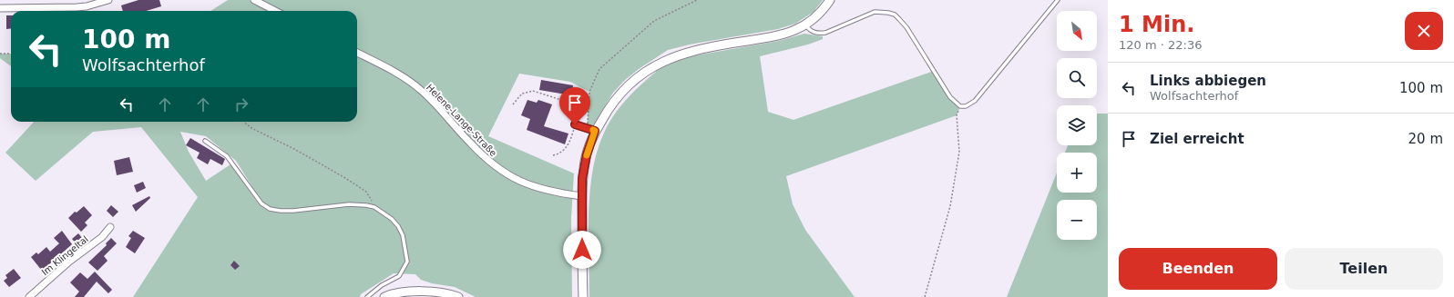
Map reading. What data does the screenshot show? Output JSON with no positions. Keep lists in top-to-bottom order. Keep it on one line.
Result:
{"streets":{"street":["Helene-Lange-Straße","Im Klingeltal"]},"north":"bottom right","page":{"heading":["1 Min.","120 m · 22:36"],"map_buttons":["+","−"],"turn":["100 m","Wolfsachterhof"],"list":[{"name":"Links abbiegen","note":"Wolfsachterhof","value":"100 m"},{"name":"Ziel erreicht","value":"20 m"}],"buttons":["Beenden","Teilen"]}}
